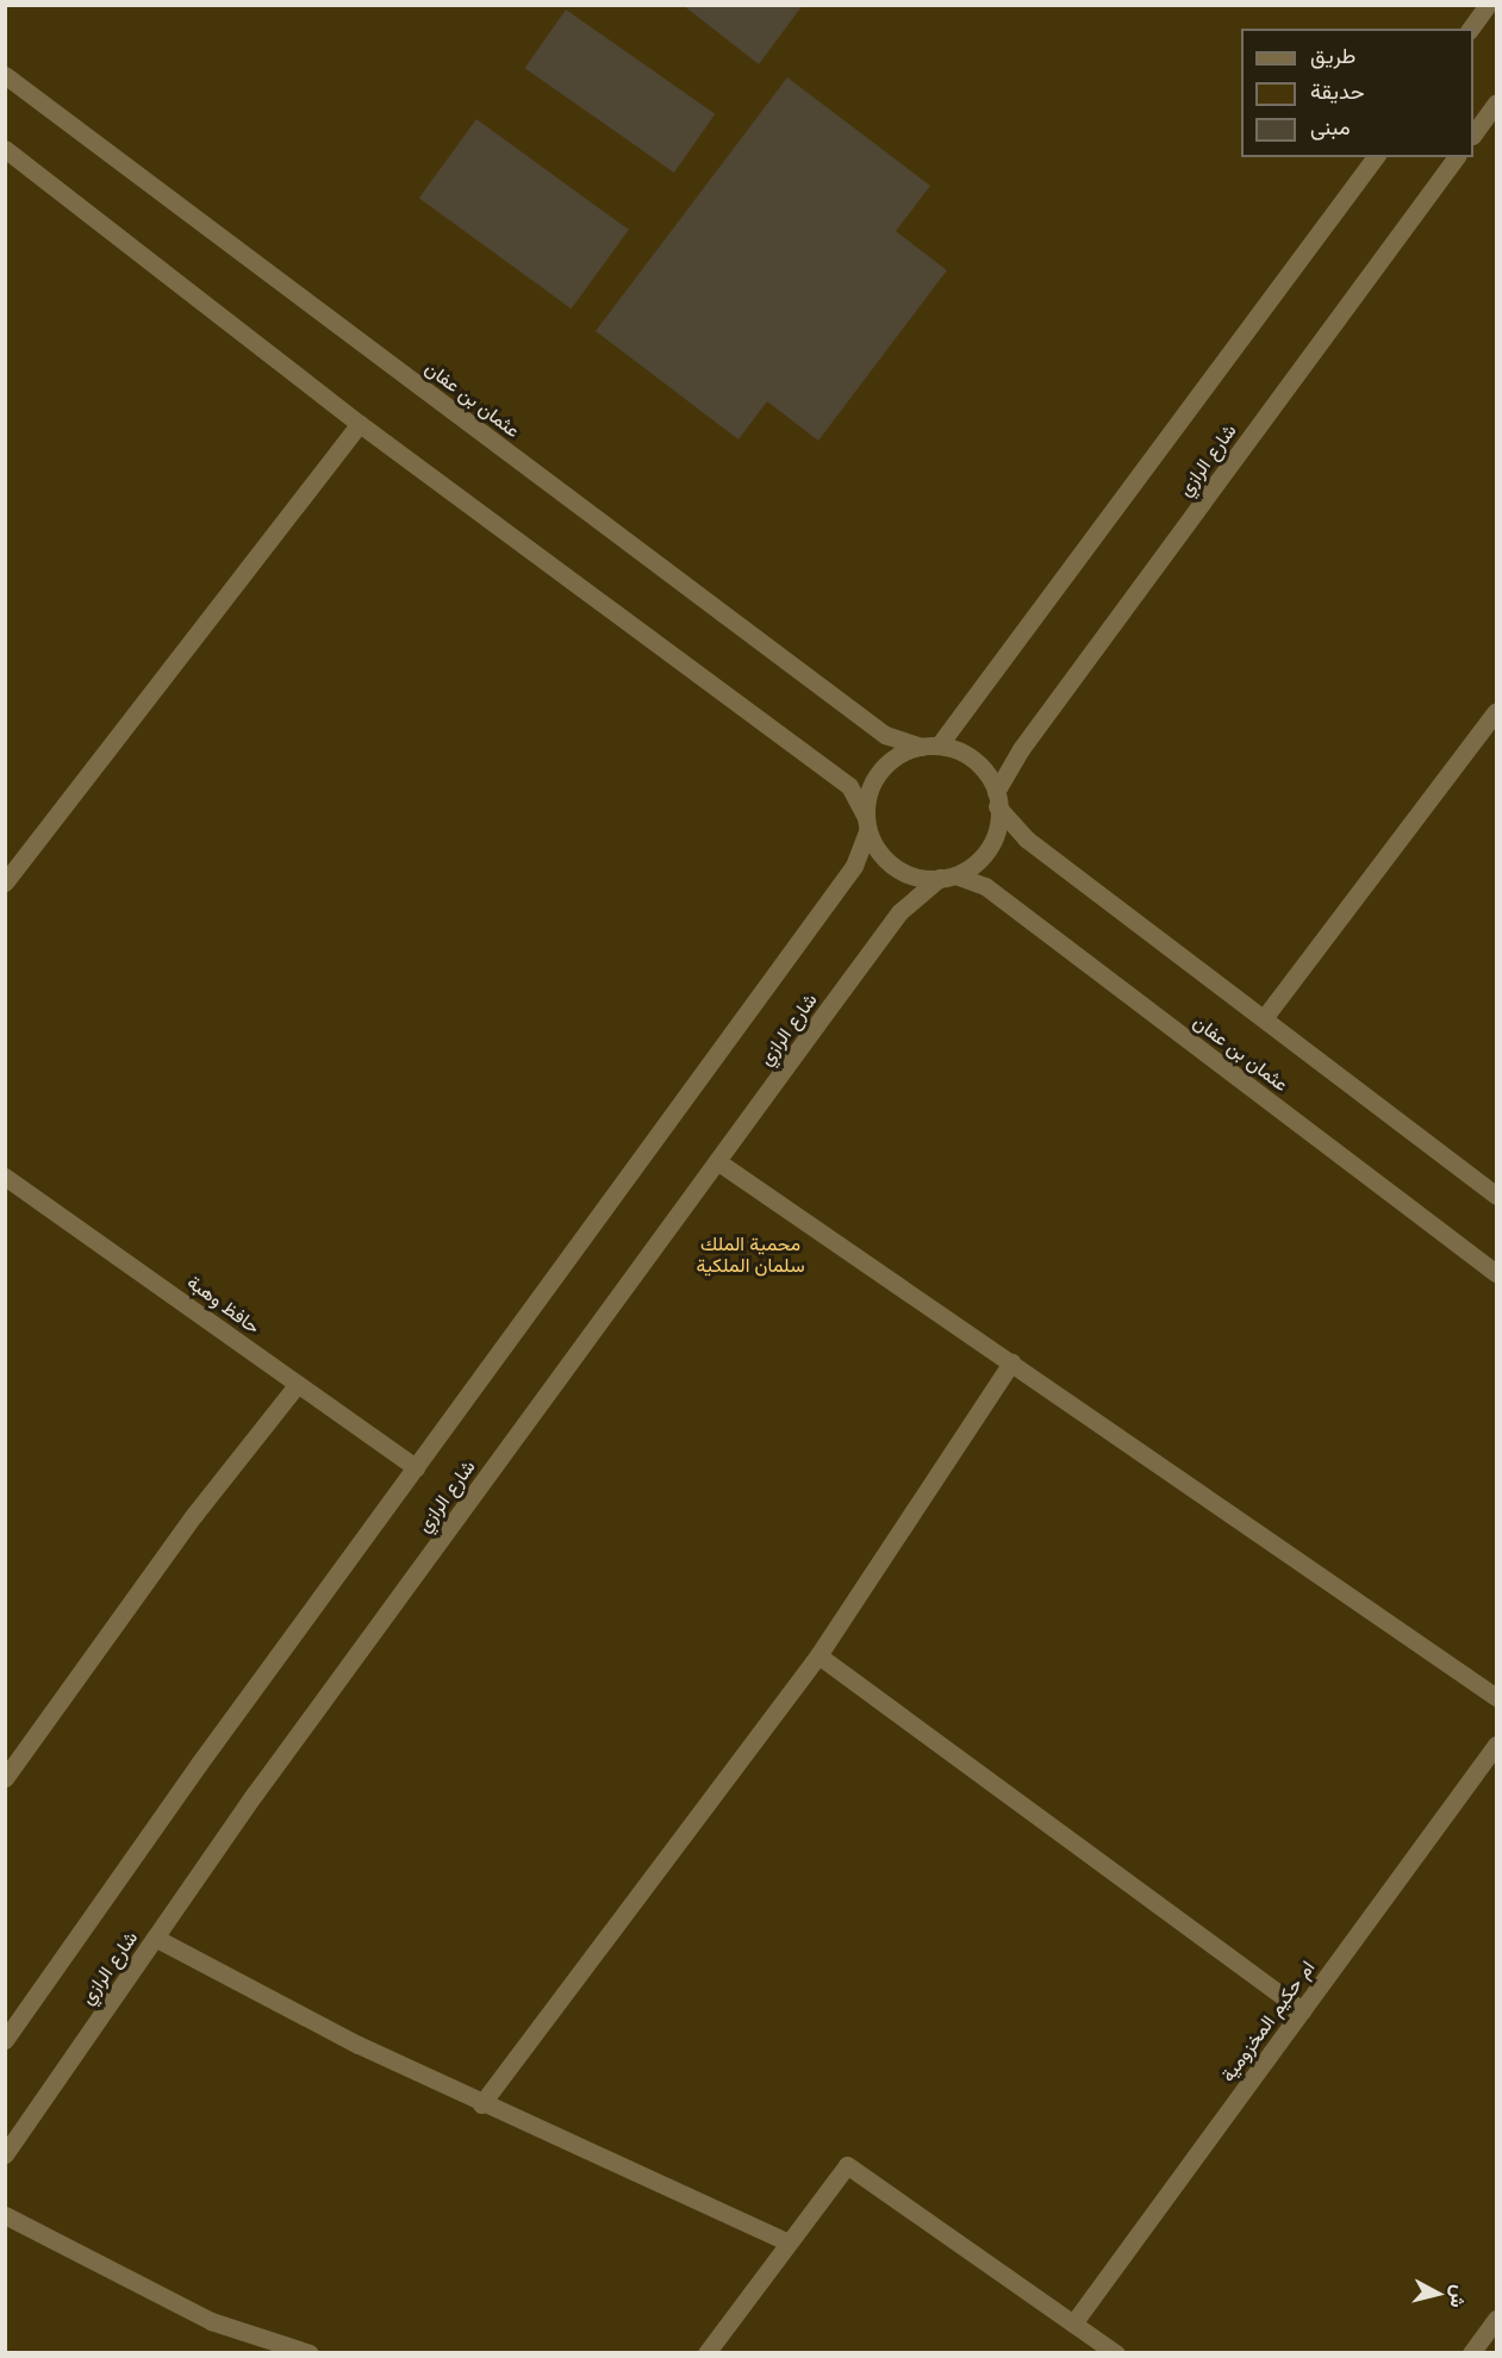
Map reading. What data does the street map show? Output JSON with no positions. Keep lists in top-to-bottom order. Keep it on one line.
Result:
{"streets":{"street":["عثمان بن عفان","شارع الرازي","حافظ وهبة","ام حكيم المخزومية"]},"crossings":[["عثمان بن عفان","شارع الرازي"]],"parks":["محمية الملك سلمان الملكية"],"legend":["طريق","حديقة","مبنى"],"north":"right"}
